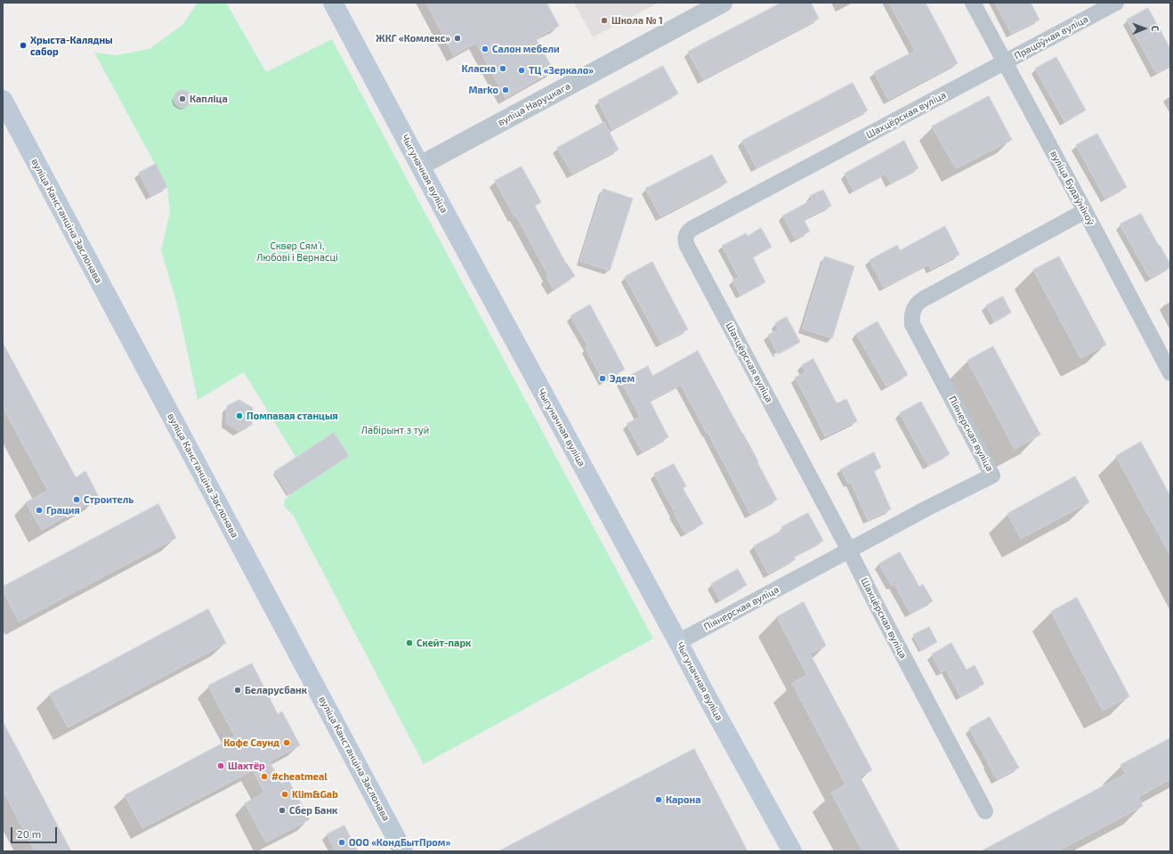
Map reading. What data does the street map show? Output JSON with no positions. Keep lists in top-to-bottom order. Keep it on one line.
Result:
{"streets":{"main road":["Чыгуначная вуліца","вуліца Канстанціна Заслонава"],"street":["Працоўная вуліца","вуліца Наруцкага","Шахцёрская вуліца","вуліца Будаўнікоў","Піянерская вуліца"]},"crossings":[["Працоўная вуліца","Шахцёрская вуліца"],["Працоўная вуліца","вуліца Будаўнікоў"],["вуліца Наруцкага","Чыгуначная вуліца"],["Шахцёрская вуліца","вуліца Будаўнікоў"],["Шахцёрская вуліца","Піянерская вуліца"],["Чыгуначная вуліца","Піянерская вуліца"],["вуліца Будаўнікоў","Піянерская вуліца"]],"parks":["Сквер Сямʼі, Любові і Вернасці","Лабірынт з туй"],"places":["Школа № 1","ЖКГ «Комлекс»","Хрыста-Калядны сабор","Салон мебели","Класна","ТЦ «Зеркало»","Marko","Капліца","Эдем","Помпавая станцыя","Строитель","Грация","Скейт-парк","Беларусбанк","Кофе Саунд","Шахтёр","#cheatmeal","Klim&Gab","Карона","Сбер Банк","ООО «КондБытПром»"],"scale_bar":"20 m","north":"right"}
